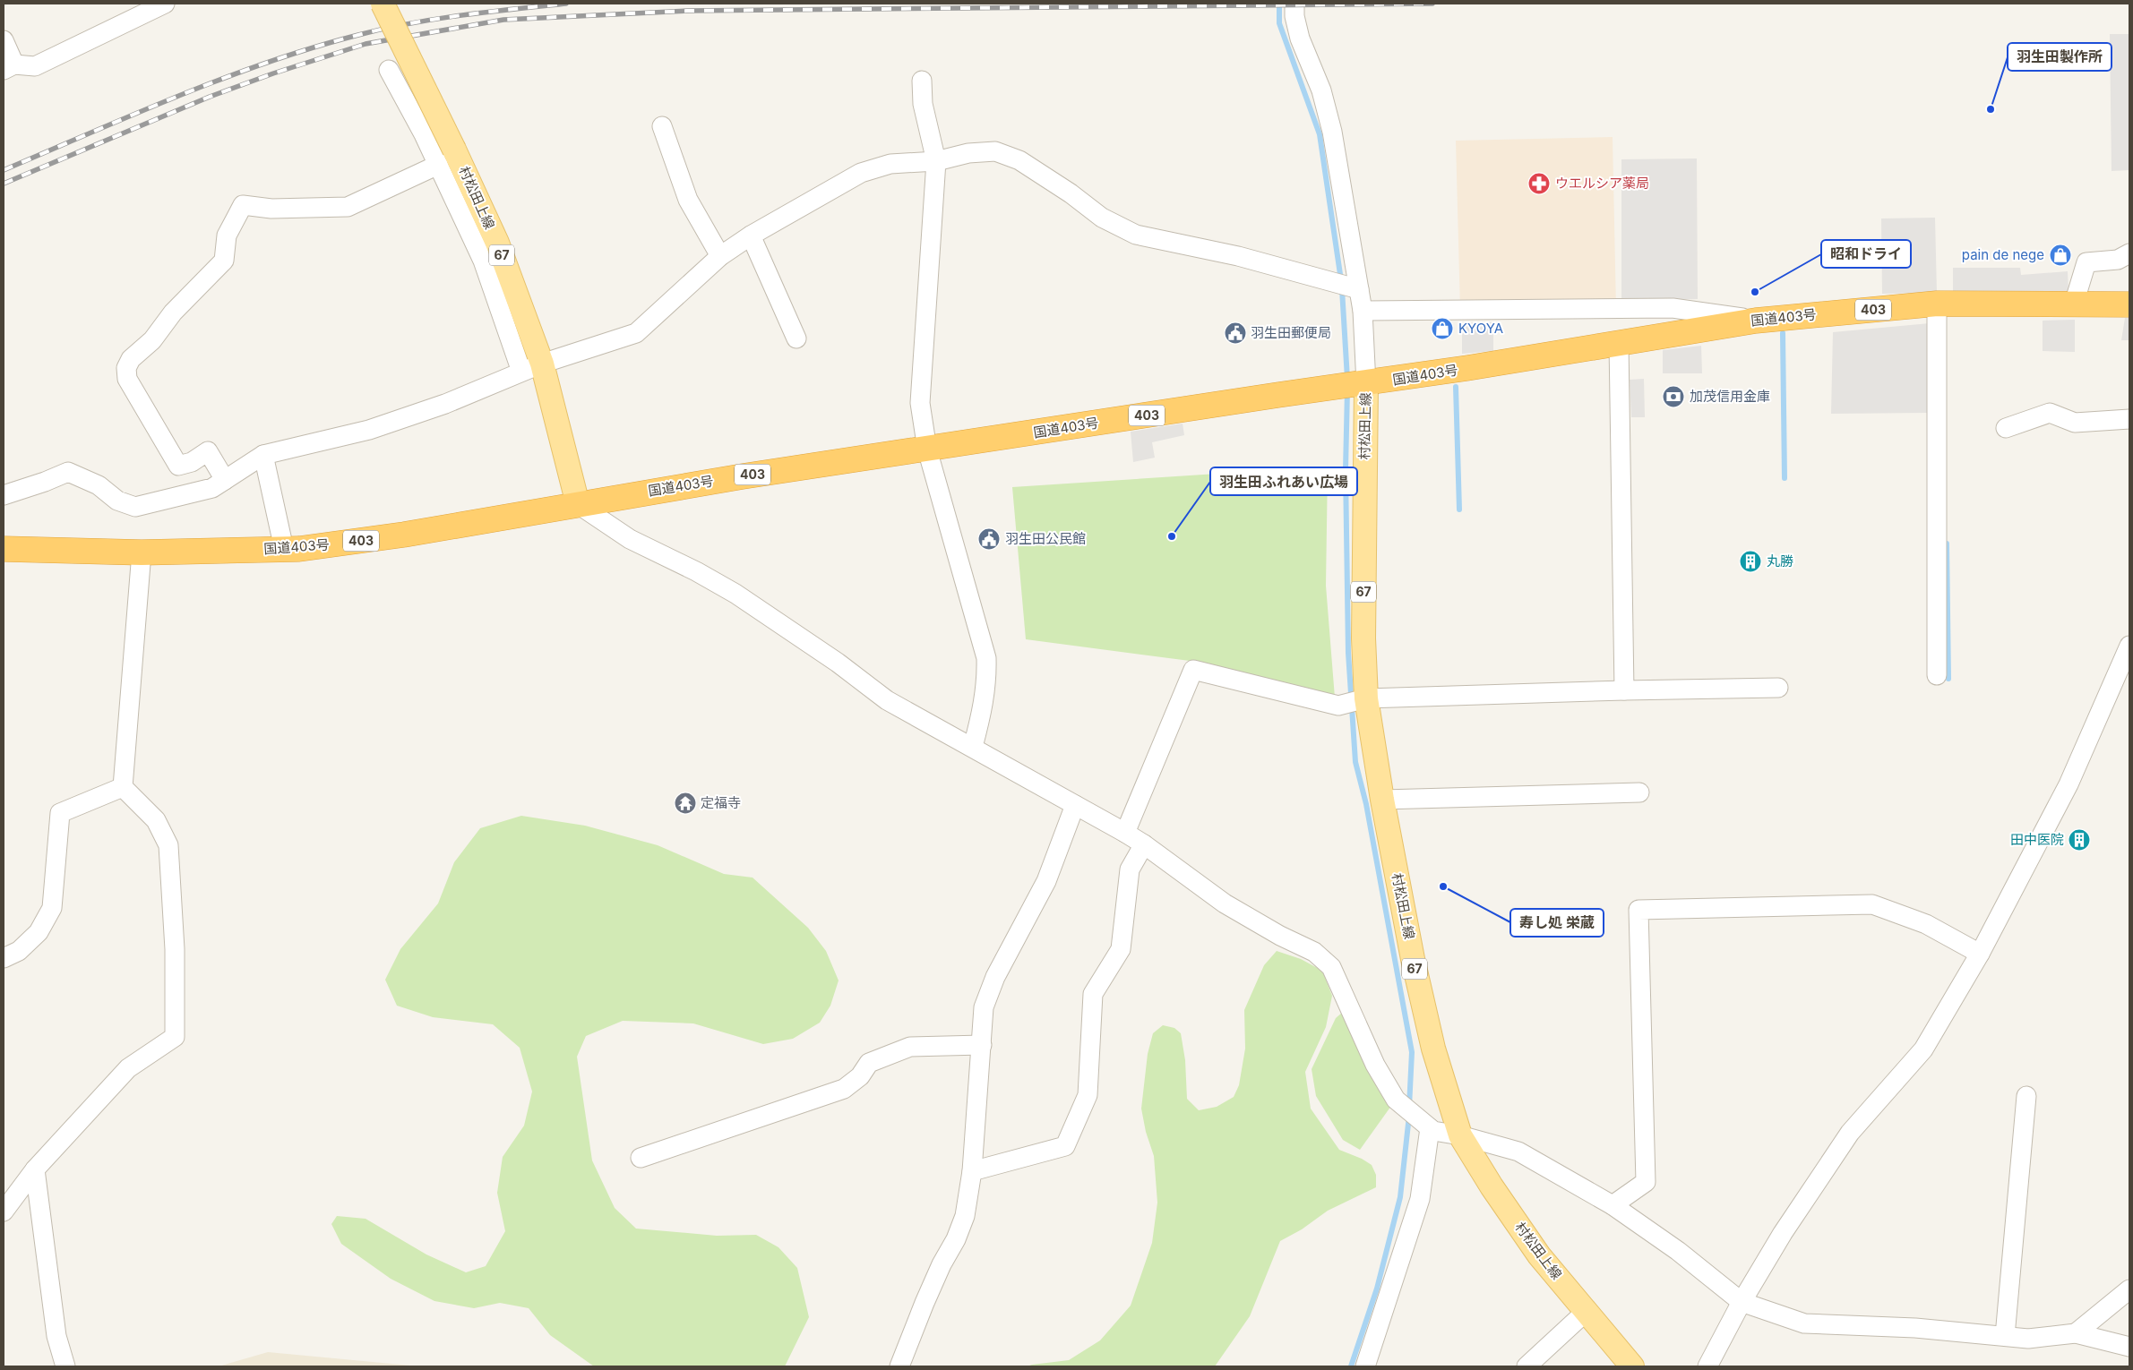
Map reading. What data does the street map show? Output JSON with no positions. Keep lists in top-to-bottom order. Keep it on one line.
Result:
{"streets":{"highway":["403","国道403号"],"main road":["村松田上線","67"]},"crossings":[["村松田上線","国道403号"]],"places":{"other":["羽生田製作所","昭和ドライ","羽生田ふれあい広場","寿し処 栄蔵"],"pharmacy":["ウエルシア薬局"],"shop":["pain de nege","KYOYA"],"public building":["羽生田郵便局","羽生田公民館"],"bank":["加茂信用金庫"],"building":["丸勝","田中医院"],"temple":["定福寺"]}}
